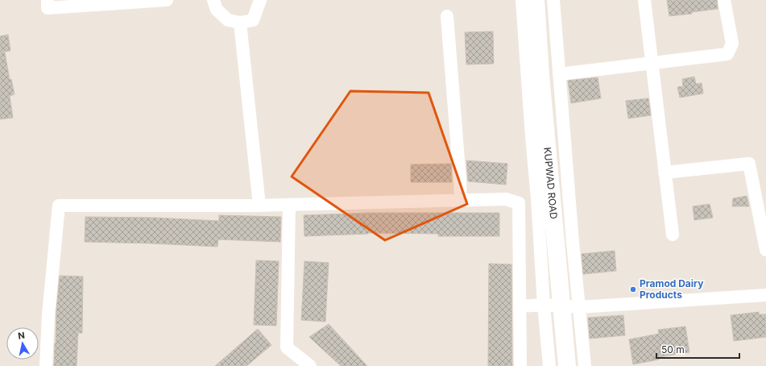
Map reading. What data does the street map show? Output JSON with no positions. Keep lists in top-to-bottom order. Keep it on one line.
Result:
{"streets":{"main road":["KUPWAD ROAD"]},"places":["Pramod Dairy Products"],"scale_bar":"50 m","north":"top"}
